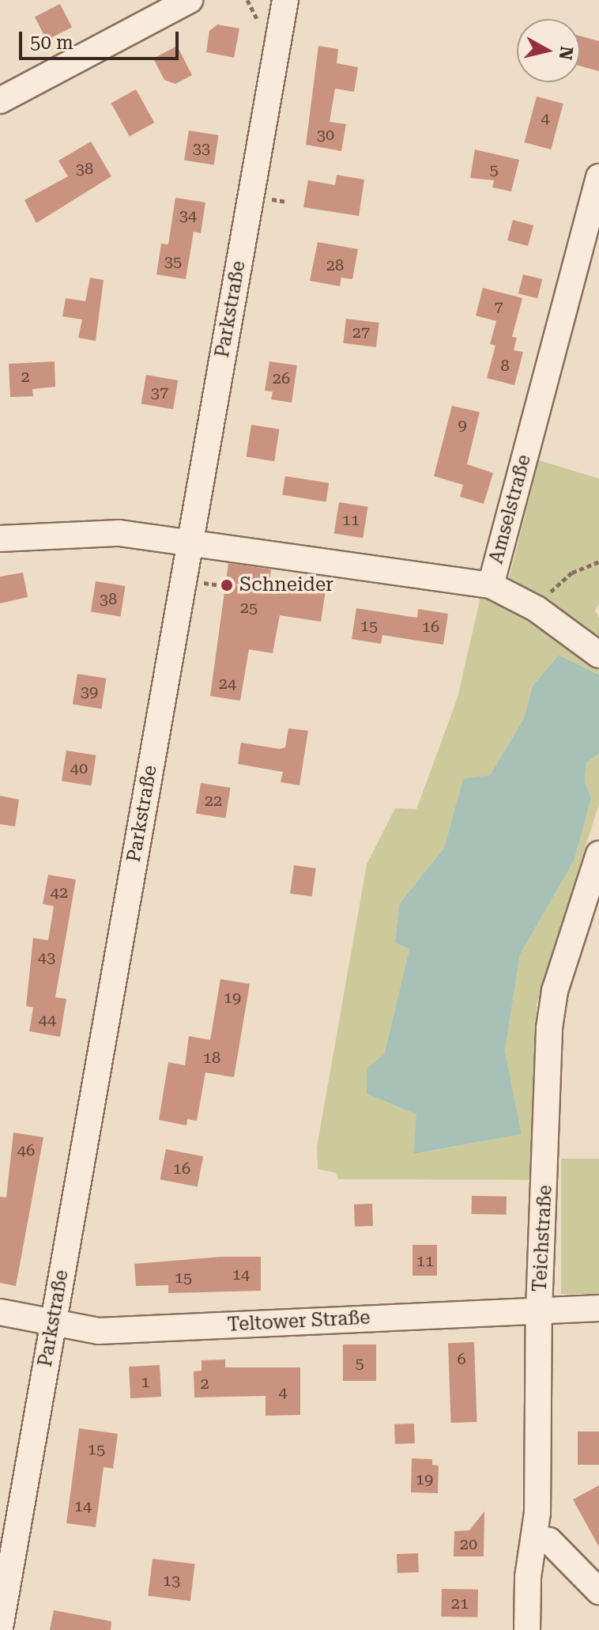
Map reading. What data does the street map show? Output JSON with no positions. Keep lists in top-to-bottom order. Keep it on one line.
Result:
{"streets":{"street":["Parkstraße","Amselstraße","Teichstraße","Teltower Straße"]},"crossings":[["Parkstraße","Amselstraße"],["Parkstraße","Teltower Straße"],["Teichstraße","Teltower Straße"]],"places":["Schneider"],"house_numbers":["4","30","33","38","5","34","35","28","7","27","8","2","26","37","9","11","38","25","15","16","24","39","40","22","42","43","19","44","18","46","16","11","14","15","6","5","1","2","4","15","19","14","20","13","21"],"scale_bar":"50 m","north":"right"}
